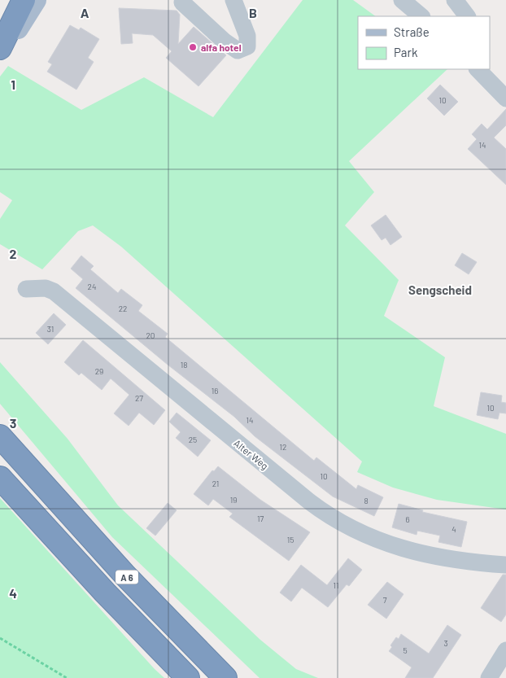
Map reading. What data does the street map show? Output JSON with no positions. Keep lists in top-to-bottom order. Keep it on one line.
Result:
{"streets":{"highway":["A 6"],"street":["Alter Weg"]},"districts":["Sengscheid"],"places":["alfa hotel"],"house_numbers":["10","14","24","22","31","20","18","29","16","27","10","14","25","12","10","21","19","8","17","6","4","15","11","7","3","5"],"legend":["Straße","Park"],"grid":{"columns":["A","B"],"rows":["1","2","3","4"]}}
